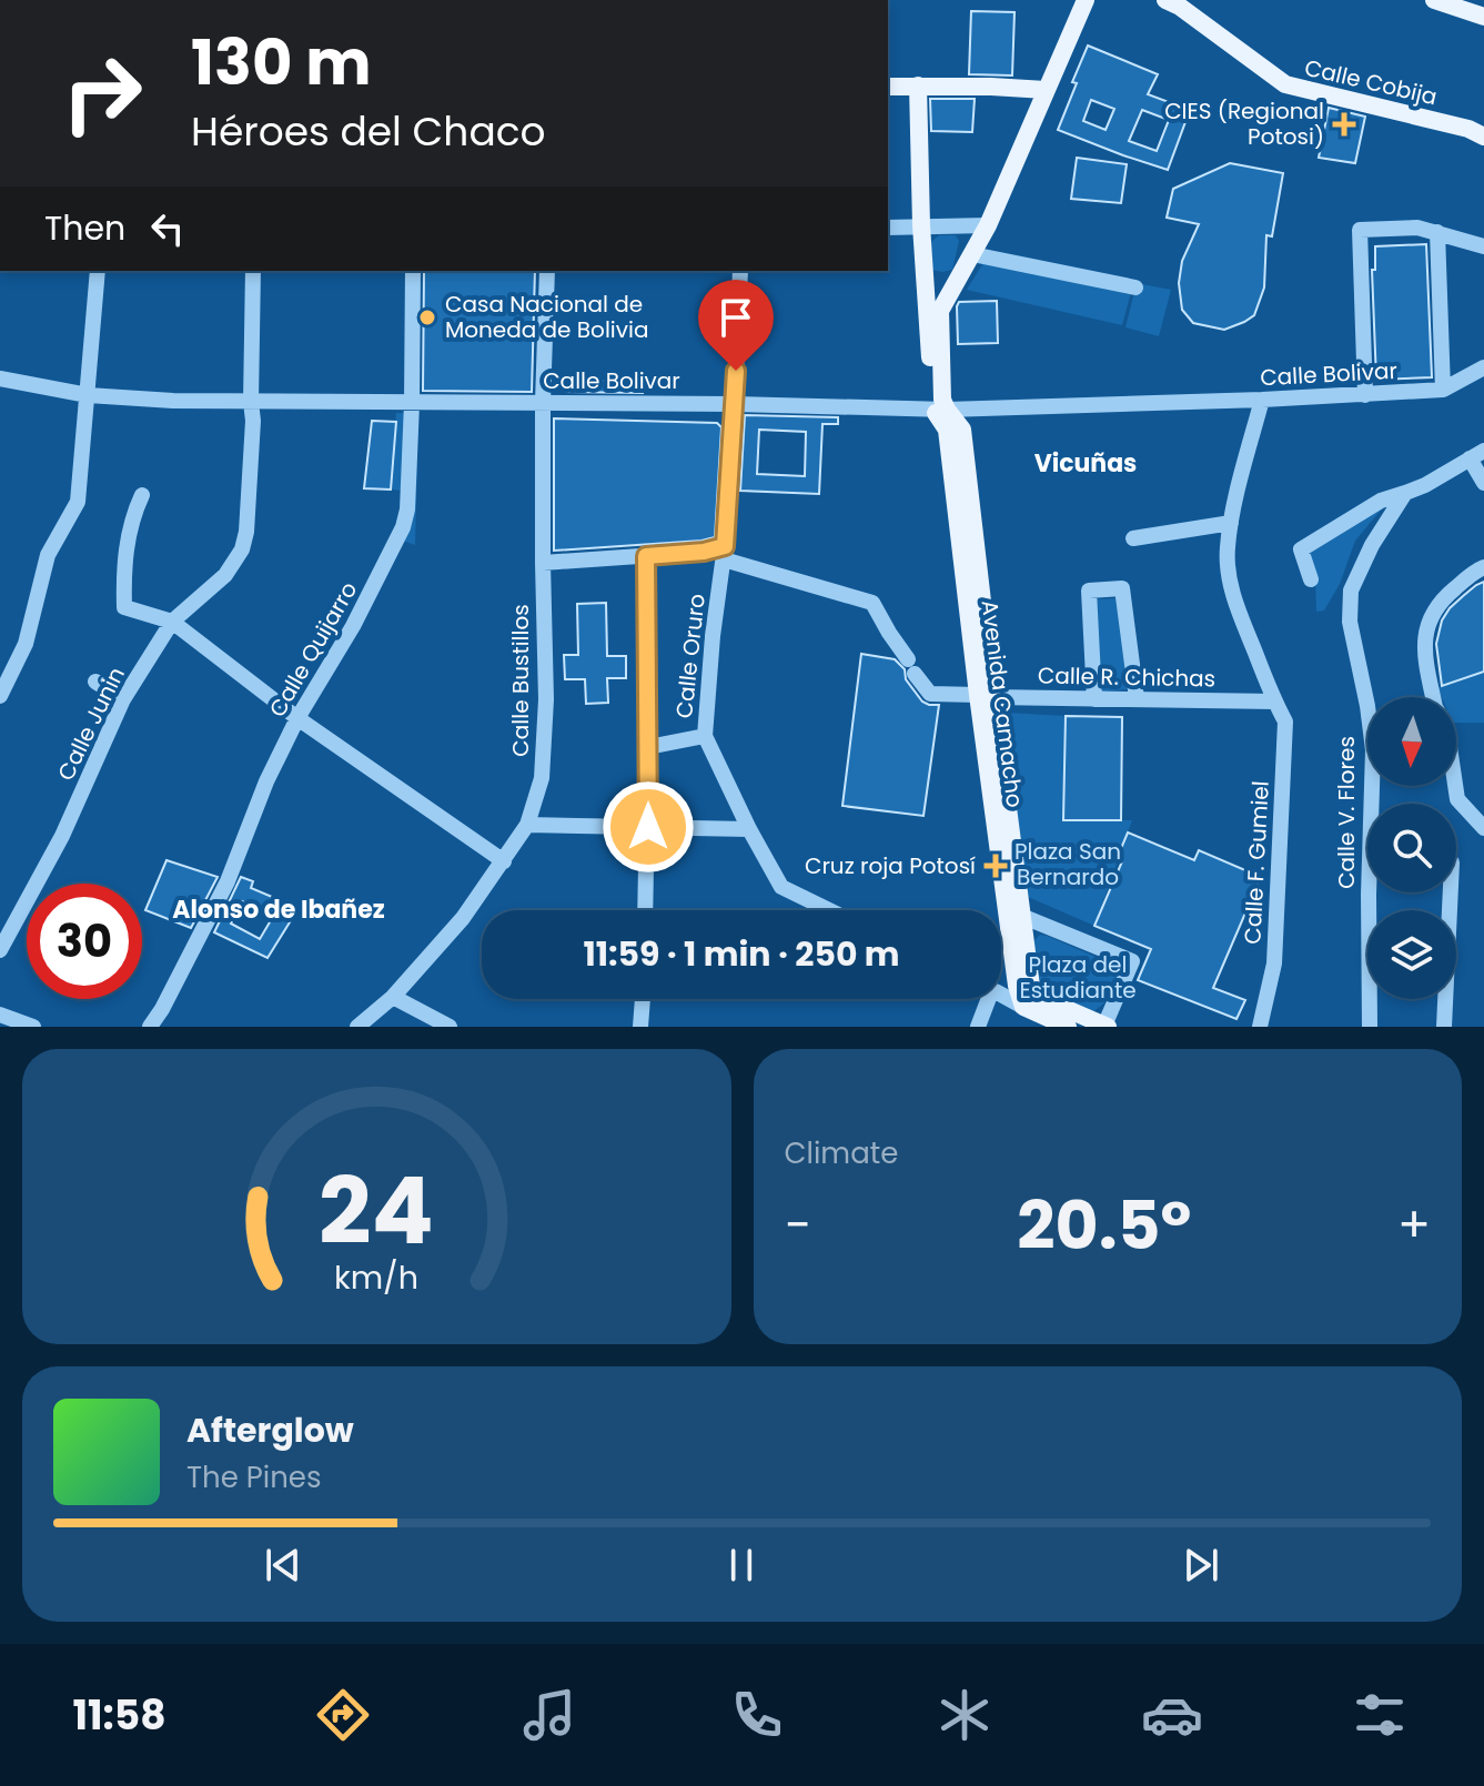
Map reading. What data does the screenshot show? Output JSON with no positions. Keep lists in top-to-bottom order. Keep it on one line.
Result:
{"streets":{"main road":["Calle Cobija","Avenida Camacho"],"street":["Calle Bolivar","Calle Quijarro","Calle Oruro","Calle R. Chichas","Calle Bustillos","Calle Junin","Calle V. Flores","Calle F. Gumiel"]},"crossings":[["Calle Bolivar","Calle Quijarro"],["Calle Bolivar","Calle Oruro"],["Calle Bolivar","Calle Bustillos"],["Calle Bolivar","Avenida Camacho"],["Calle Bolivar","Calle Junin"],["Calle Bolivar","Calle F. Gumiel"],["Calle Oruro","Calle R. Chichas"],["Calle R. Chichas","Avenida Camacho"],["Calle R. Chichas","Calle F. Gumiel"]],"districts":["Vicuñas","Alonso de Ibañez"],"parks":["Plaza San Bernardo","Plaza del Estudiante"],"places":{"health":["CIES (Regional Potosi)","Cruz roja Potosí"],"other":["Casa Nacional de Moneda de Bolivia"]},"north":"bottom","page":{"turn":["130 m","Héroes del Chaco"],"then":"Then","limit":"30","trip":"11:59 · 1 min · 250 m","tile":"Climate","heat":["−","20.5°","+"],"song":["Afterglow","The Pines"],"tabs":"11:58","gauge":["24","km/h"]}}
